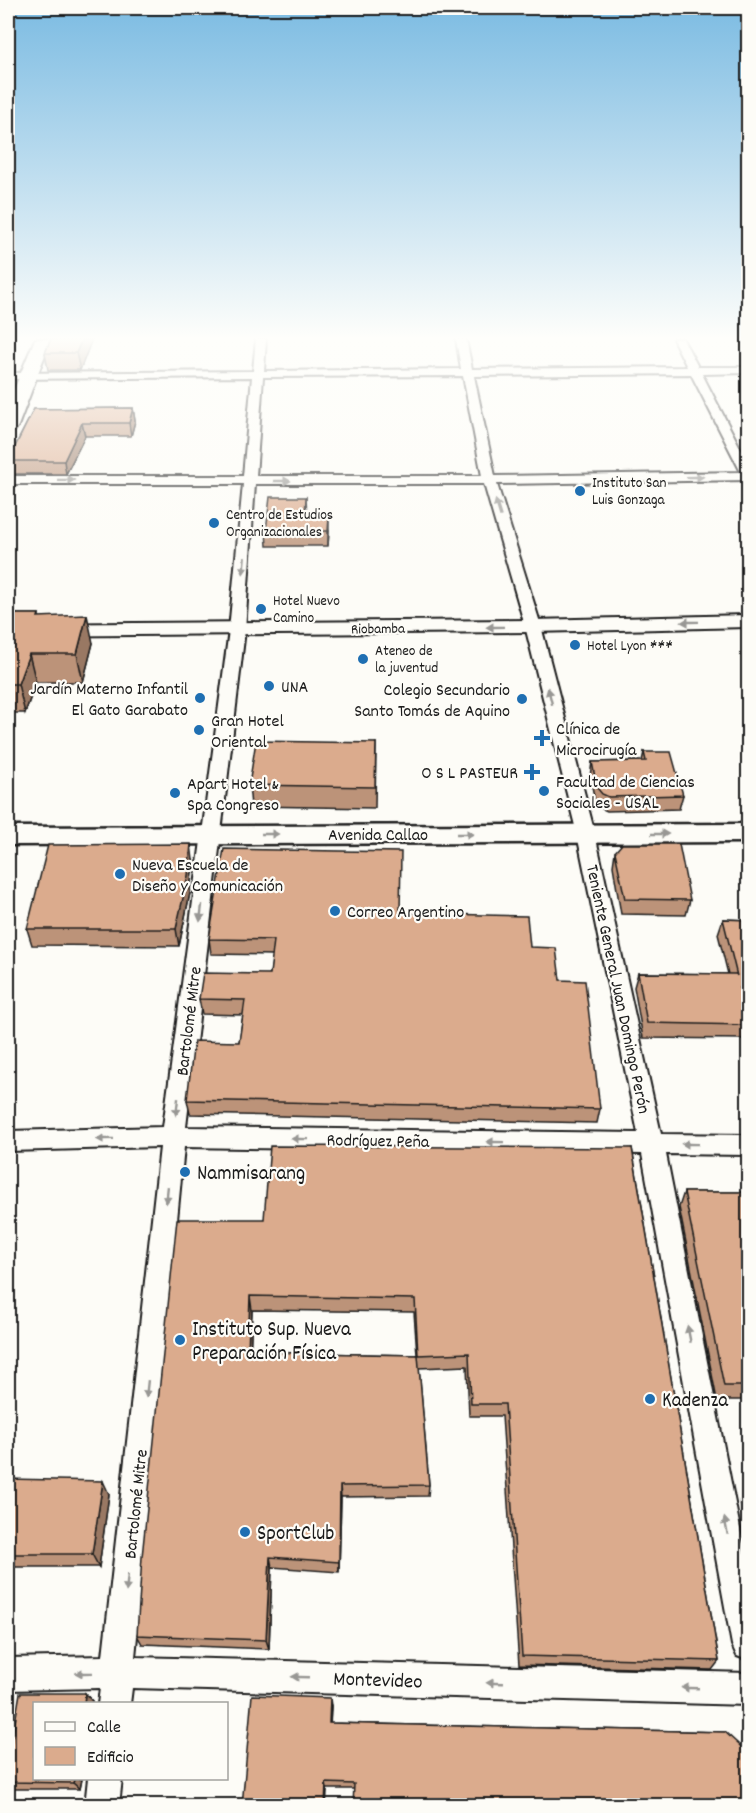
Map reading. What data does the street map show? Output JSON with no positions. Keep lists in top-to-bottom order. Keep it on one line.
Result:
{"streets":{"main road":["Avenida Callao"],"street":["Riobamba","Teniente General Juan Domingo Perón","Bartolomé Mitre","Rodríguez Peña","Montevideo"]},"crossings":[["Riobamba","Teniente General Juan Domingo Perón"],["Riobamba","Bartolomé Mitre"],["Avenida Callao","Teniente General Juan Domingo Perón"],["Avenida Callao","Bartolomé Mitre"],["Teniente General Juan Domingo Perón","Rodríguez Peña"],["Bartolomé Mitre","Rodríguez Peña"],["Bartolomé Mitre","Montevideo"]],"one_way":["Avenida Callao","Teniente General Juan Domingo Perón","Bartolomé Mitre","Rodríguez Peña","Montevideo"],"places":{"other":["Instituto San Luis Gonzaga","Centro de Estudios Organizacionales","Hotel Nuevo Camino","Hotel Lyon ***","Ateneo de la juventud","UNA","Jardín Materno Infantil El Gato Garabato","Colegio Secundario Santo Tomás de Aquino","Gran Hotel Oriental","Facultad de Ciencias Sociales - USAL","Apart Hotel & Spa Congreso","Nueva Escuela de Diseño y Comunicación","Correo Argentino","Nammisarang","Instituto Sup. Nueva Preparación Física","Kadenza","SportClub"],"health":["Clínica de Microcirugía","O S L PASTEUR"]},"legend":["Calle","Edificio"]}
